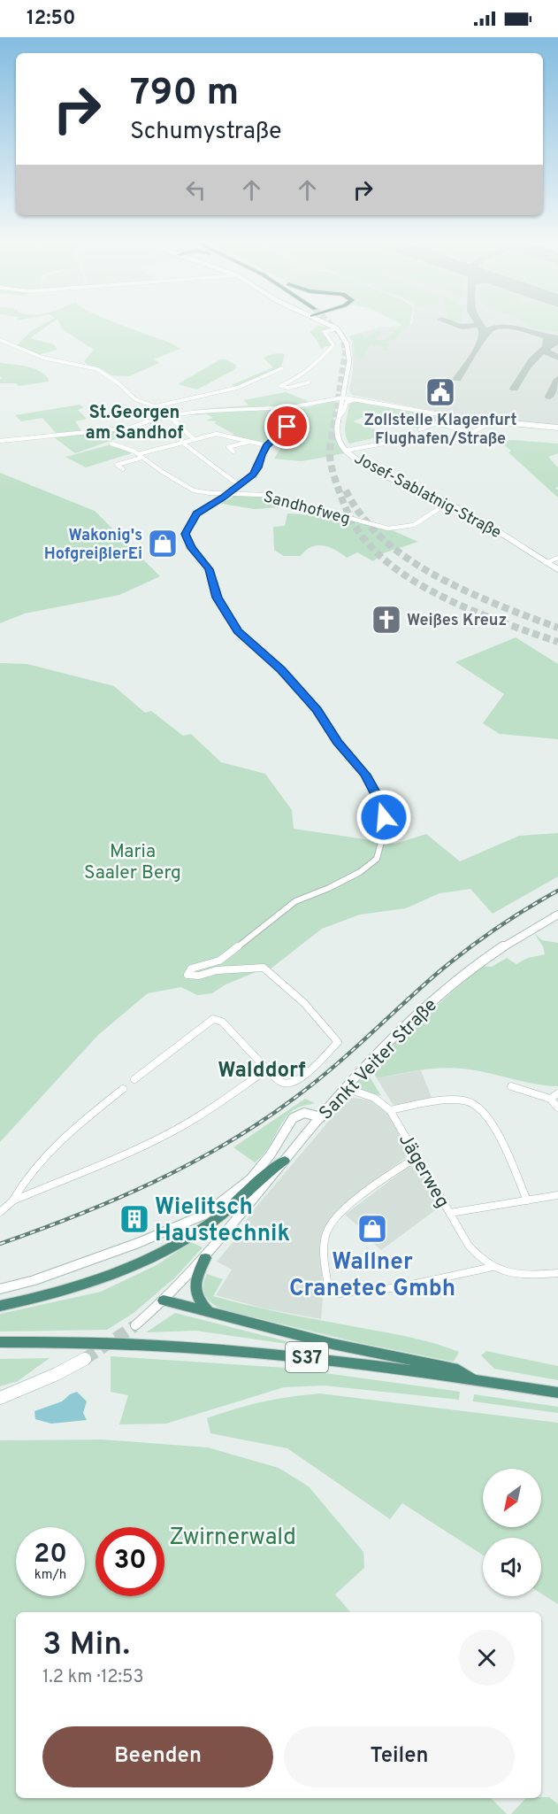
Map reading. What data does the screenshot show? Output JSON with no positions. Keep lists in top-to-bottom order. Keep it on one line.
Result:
{"streets":{"highway":["S37"],"main road":["Josef-Sablatnig-Straße","Sankt Veiter Straße"],"street":["Sandhofweg","Jägerweg"]},"crossings":[["Josef-Sablatnig-Straße","Sandhofweg"],["Sankt Veiter Straße","Jägerweg"]],"districts":["St.Georgen am Sandhof","Walddorf"],"parks":["Maria Saaler Berg","Zwirnerwald"],"places":{"public building":["Zollstelle Klagenfurt Flughafen/Straße"],"shop":["Wakonig's HofgreißlerEi","Wallner Cranetec Gmbh"],"church":["Weißes Kreuz"],"building":["Wielitsch Haustechnik"]},"north":"bottom left","page":{"status":"12:50","turn":["790 m","Schumystraße"],"speed":"20 km/h","limit":"30","heading":["3 Min.","1.2 km · 12:53"],"buttons":["Beenden","Teilen"]}}
